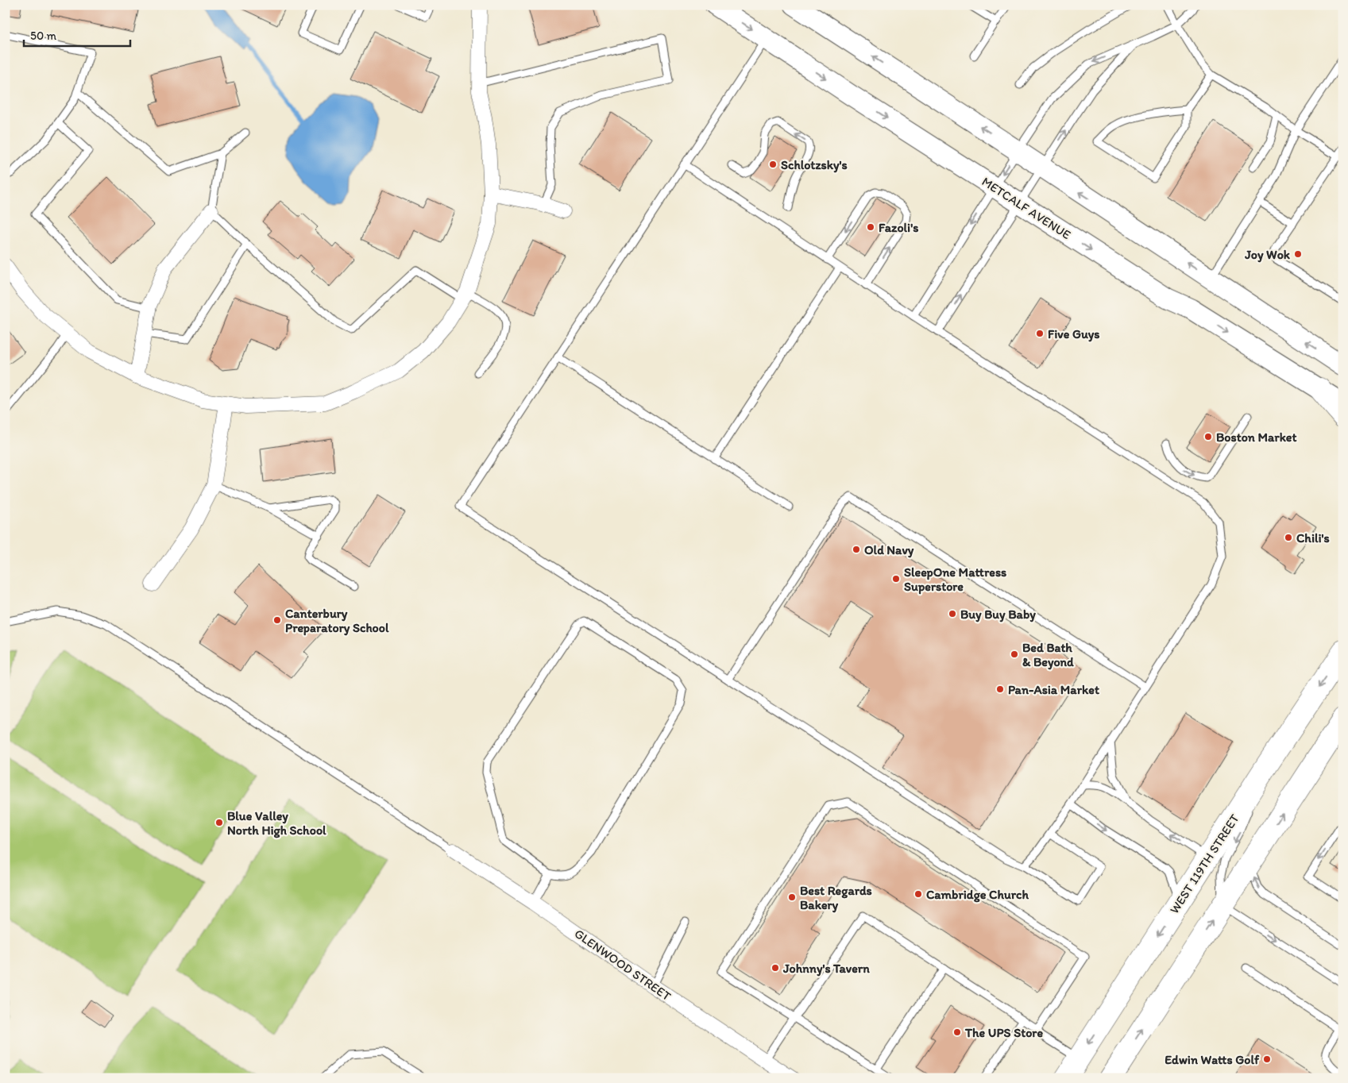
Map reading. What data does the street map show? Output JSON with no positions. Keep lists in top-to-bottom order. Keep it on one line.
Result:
{"streets":{"main road":["METCALF AVENUE","WEST 119TH STREET"],"street":["GLENWOOD STREET"]},"places":["Schlotzsky's","Fazoli's","Joy Wok","Five Guys","Boston Market","Chili's","Old Navy","SleepOne Mattress Superstore","Buy Buy Baby","Canterbury Preparatory School","Bed Bath & Beyond","Pan-Asia Market","Blue Valley North High School","Cambridge Church","Best Regards Bakery","Johnny's Tavern","The UPS Store","Edwin Watts Golf"],"scale_bar":"50 m"}
